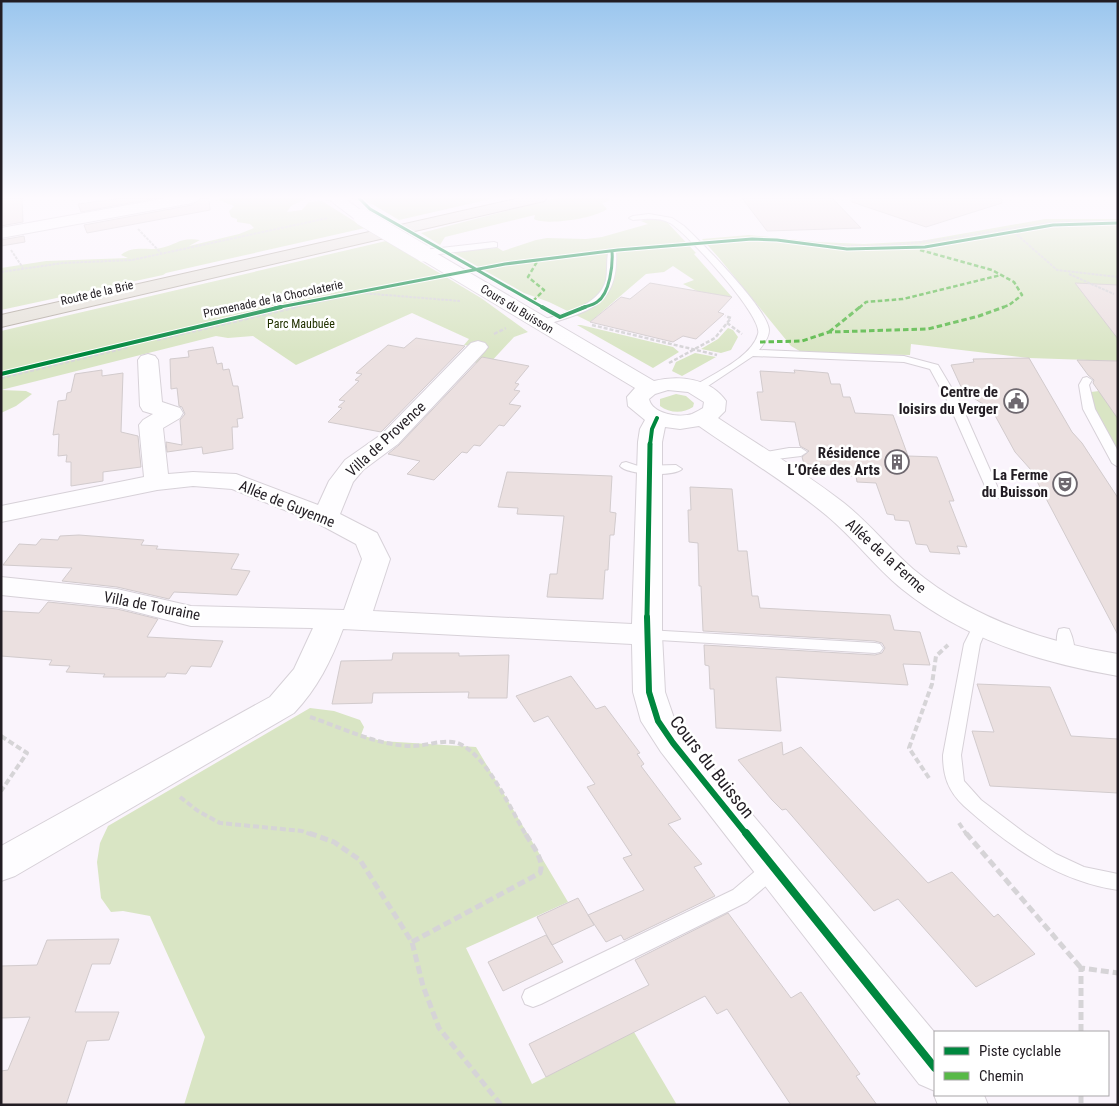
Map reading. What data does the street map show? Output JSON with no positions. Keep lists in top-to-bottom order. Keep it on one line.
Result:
{"streets":{"highway":["Route de la Brie"],"street":["Cours du Buisson","Villa de Provence","Allée de Guyenne","Allée de la Ferme","Villa de Touraine"],"cycle path":["Promenade de la Chocolaterie"]},"crossings":[["Villa de Provence","Allée de Guyenne"],["Allée de Guyenne","Villa de Touraine"]],"parks":["Parc Maubuée"],"places":{"public building":["Centre de loisirs du Verger"],"building":["Résidence L’Orée des Arts"],"theatre":["La Ferme du Buisson"]},"legend":["Piste cyclable","Chemin"]}
